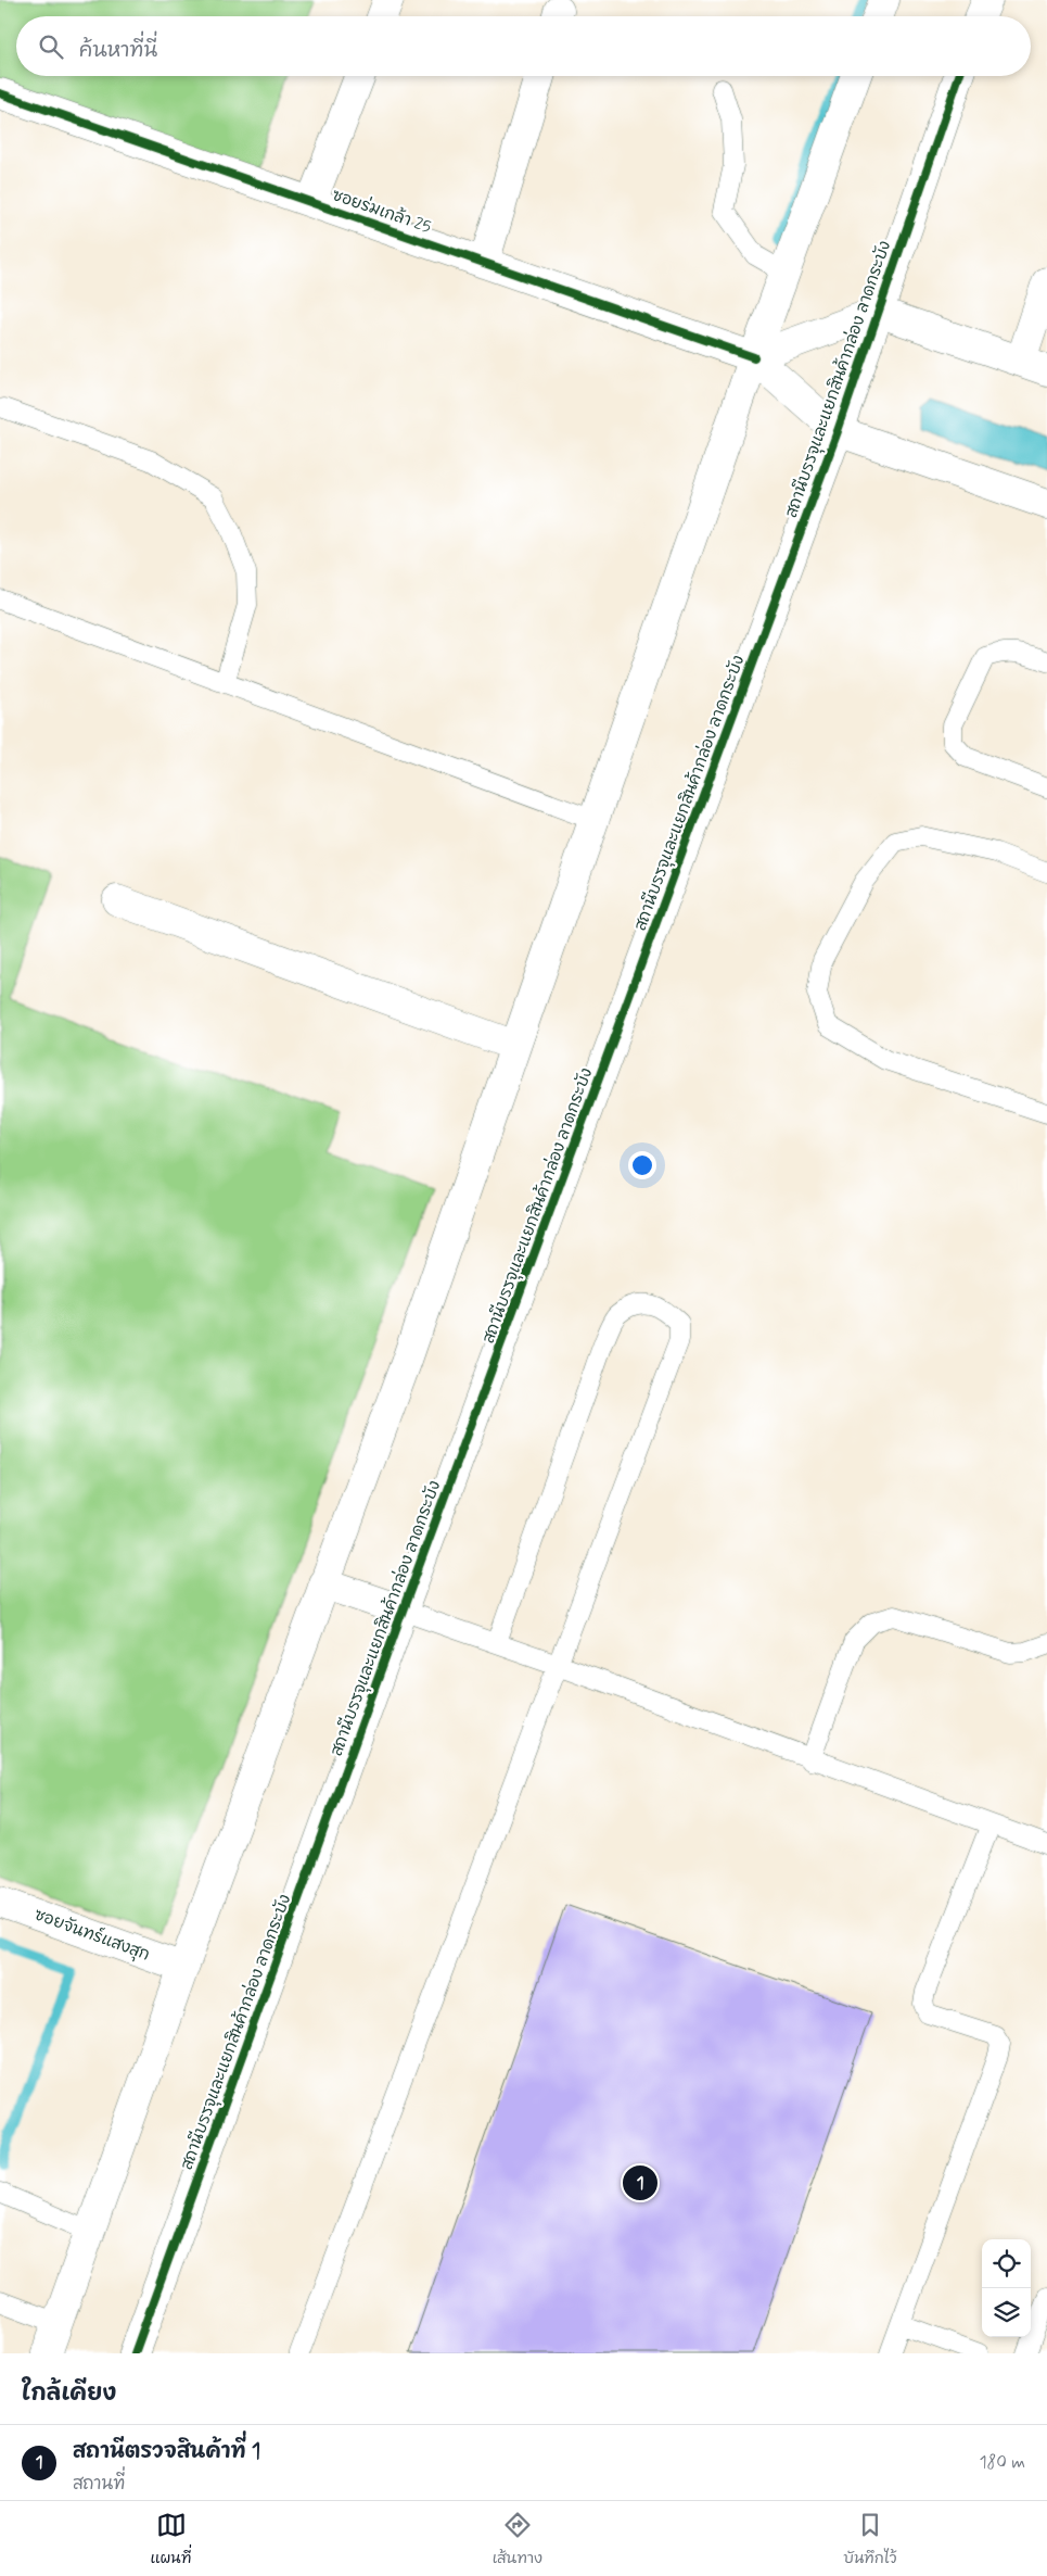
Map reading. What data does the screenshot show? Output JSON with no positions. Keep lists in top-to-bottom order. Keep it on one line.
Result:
{"streets":{"street":["ซอยร่มเกล้า 25","สถานีบรรจุและแยกสินค้ากล่อง ลาดกระบัง","ซอยจันทร์แสงสุก"]},"crossings":[["ซอยร่มเกล้า 25","สถานีบรรจุและแยกสินค้ากล่อง ลาดกระบัง"]],"page":{"search":"ค้นหาที่นี่","pins":"1","heading":"ใกล้เคียง","list":[{"mark":"1","name":"สถานีตรวจสินค้าที่ 1","note":"สถานที่","value":"180 m"}],"nav":["แผนที่","เส้นทาง","บันทึกไว้"]}}
